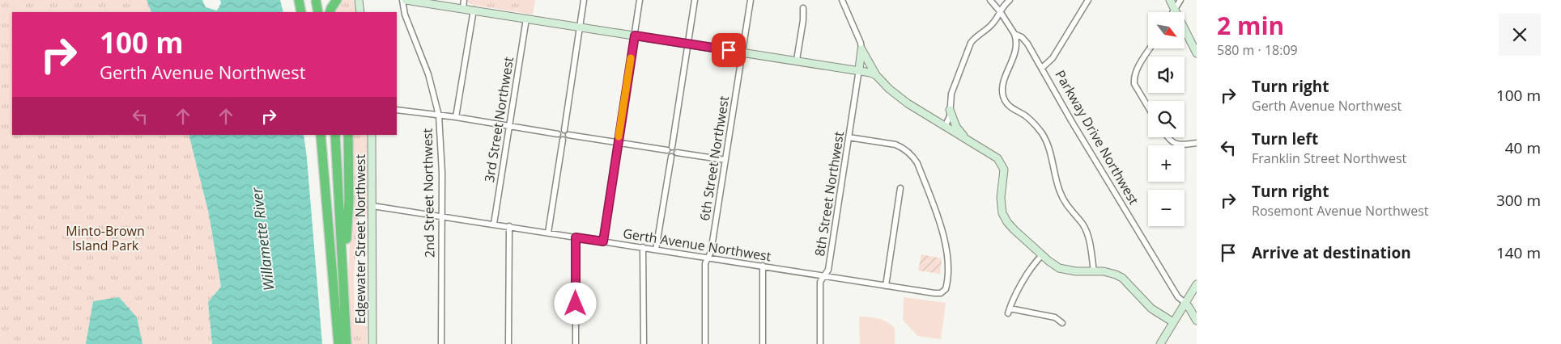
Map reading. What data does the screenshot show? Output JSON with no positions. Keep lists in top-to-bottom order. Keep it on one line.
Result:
{"streets":{"street":["3rd Street Northwest","Parkway Drive Northwest","6th Street Northwest","2nd Street Northwest","8th Street Northwest","Edgewater Street Northwest","Gerth Avenue Northwest"]},"crossings":[["3rd Street Northwest","Gerth Avenue Northwest"],["6th Street Northwest","Gerth Avenue Northwest"],["2nd Street Northwest","Gerth Avenue Northwest"],["8th Street Northwest","Gerth Avenue Northwest"],["Edgewater Street Northwest","Gerth Avenue Northwest"]],"water":["Willamette River"],"parks":["Minto-Brown Island Park"],"north":"bottom right","page":{"heading":["2 min","580 m · 18:09"],"map_buttons":["+","−"],"turn":["100 m","Gerth Avenue Northwest"],"list":[{"name":"Turn right","note":"Gerth Avenue Northwest","value":"100 m"},{"name":"Turn left","note":"Franklin Street Northwest","value":"40 m"},{"name":"Turn right","note":"Rosemont Avenue Northwest","value":"300 m"},{"name":"Arrive at destination","value":"140 m"}]}}
